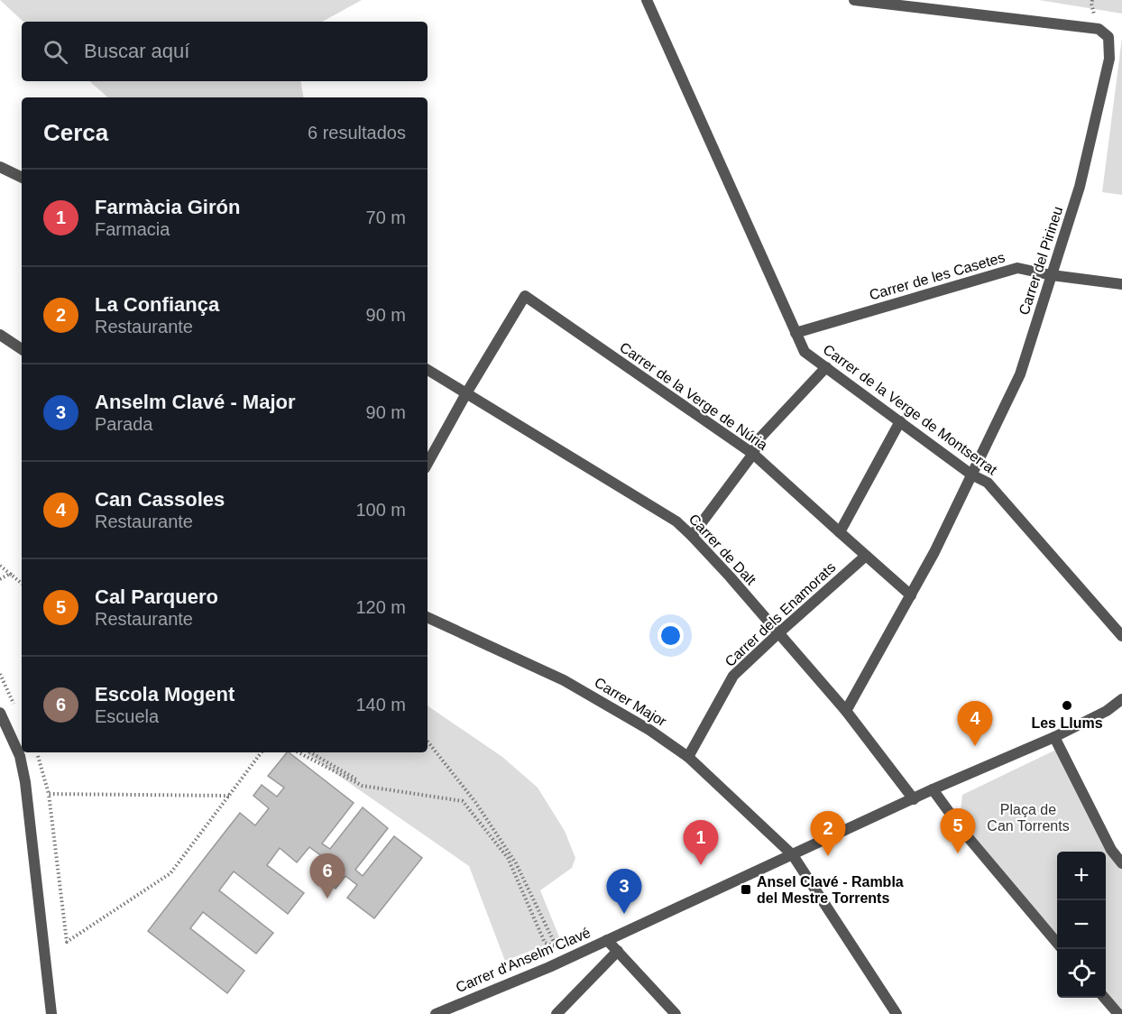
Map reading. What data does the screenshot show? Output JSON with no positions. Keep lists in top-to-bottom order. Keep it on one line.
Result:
{"streets":{"street":["Carrer del Pirineu","Carrer de les Casetes","Carrer de la Verge de Núria","Carrer de la Verge de Montserrat","Carrer de Dalt","Carrer dels Enamorats","Carrer Major","Carrer d'Anselm Clavé"]},"crossings":[["Carrer del Pirineu","Carrer de les Casetes"],["Carrer del Pirineu","Carrer de la Verge de Núria"],["Carrer del Pirineu","Carrer de la Verge de Montserrat"],["Carrer del Pirineu","Carrer de Dalt"],["Carrer de les Casetes","Carrer de la Verge de Montserrat"],["Carrer de la Verge de Núria","Carrer de Dalt"],["Carrer de la Verge de Núria","Carrer dels Enamorats"],["Carrer de Dalt","Carrer dels Enamorats"],["Carrer de Dalt","Carrer d'Anselm Clavé"],["Carrer dels Enamorats","Carrer Major"],["Carrer Major","Carrer d'Anselm Clavé"]],"parks":["Plaça de Can Torrents"],"places":{"other":["Les Llums"],"transit":["Ansel Clavé - Rambla del Mestre Torrents"]},"page":{"search":"Buscar aquí","heading":["Cerca","6 resultados"],"list":[{"mark":"1","name":"Farmàcia Girón","note":"Farmacia","value":"70 m"},{"mark":"2","name":"La Confiança","note":"Restaurante","value":"90 m"},{"mark":"3","name":"Anselm Clavé - Major","note":"Parada","value":"90 m"},{"mark":"4","name":"Can Cassoles","note":"Restaurante","value":"100 m"},{"mark":"5","name":"Cal Parquero","note":"Restaurante","value":"120 m"},{"mark":"6","name":"Escola Mogent","note":"Escuela","value":"140 m"}],"pins":["4","5","2","1","6","3"],"map_buttons":["+","−"]}}
